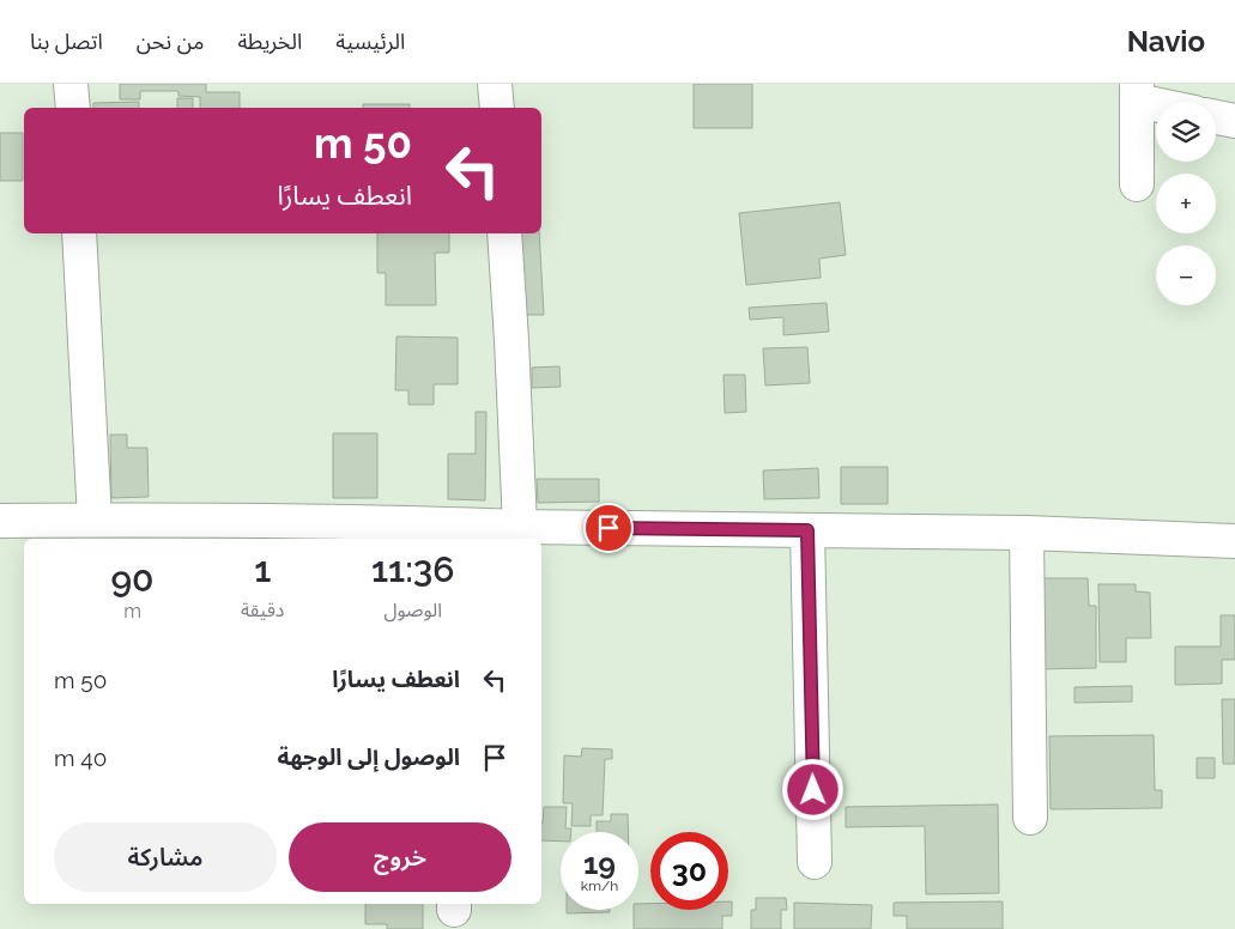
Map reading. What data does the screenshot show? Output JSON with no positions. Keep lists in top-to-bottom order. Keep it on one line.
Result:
{"page":{"header":"Navio","nav":["الرئيسية","الخريطة","من نحن","اتصل بنا"],"map_buttons":["+","−"],"turn":["50 m","انعطف يسارًا"],"eta":["11:36","الوصول","1","دقيقة","90","m"],"list":[{"name":"انعطف يسارًا","value":"50 m"},{"name":"الوصول إلى الوجهة","value":"40 m"}],"buttons":["خروج","مشاركة"],"speed":"19 km/h","limit":"30"}}
